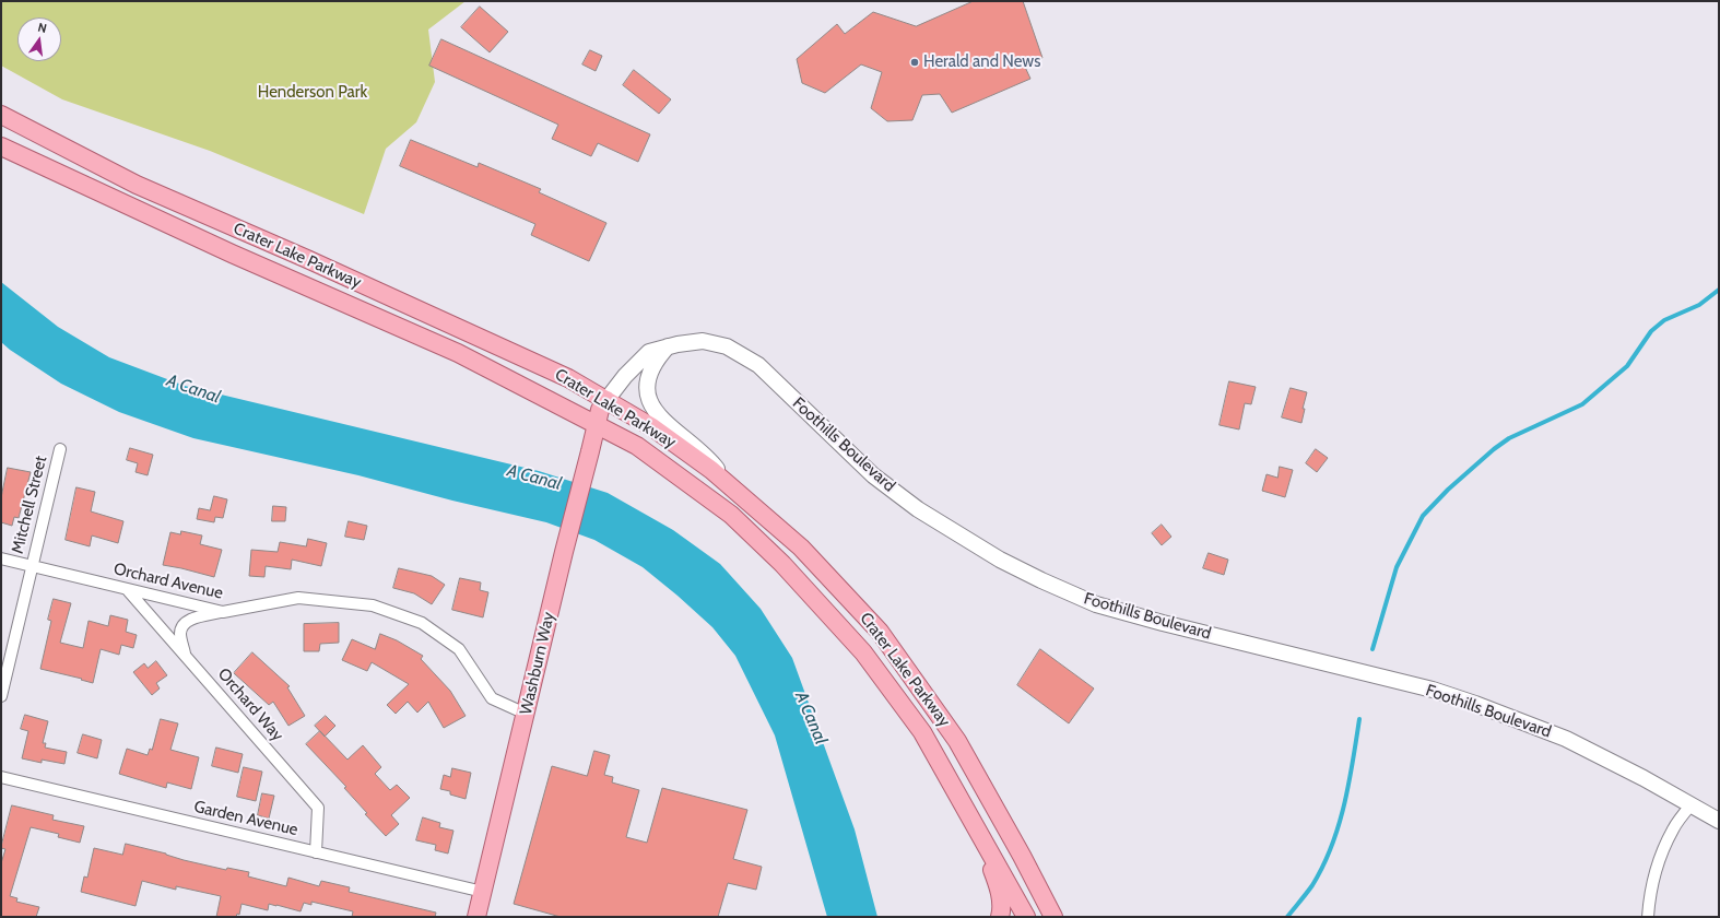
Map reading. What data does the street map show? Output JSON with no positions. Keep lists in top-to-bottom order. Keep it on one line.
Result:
{"streets":{"main road":["Crater Lake Parkway","Foothills Boulevard","Washburn Way"],"street":["Mitchell Street","Orchard Avenue","Orchard Way","Garden Avenue"]},"crossings":[["Crater Lake Parkway","Foothills Boulevard"],["Crater Lake Parkway","Washburn Way"],["Foothills Boulevard","Washburn Way"],["Mitchell Street","Orchard Avenue"],["Orchard Avenue","Washburn Way"],["Orchard Avenue","Orchard Way"],["Washburn Way","Garden Avenue"],["Orchard Way","Garden Avenue"]],"water":["A Canal"],"parks":["Henderson Park"],"places":["Herald and News"],"north":"top"}
